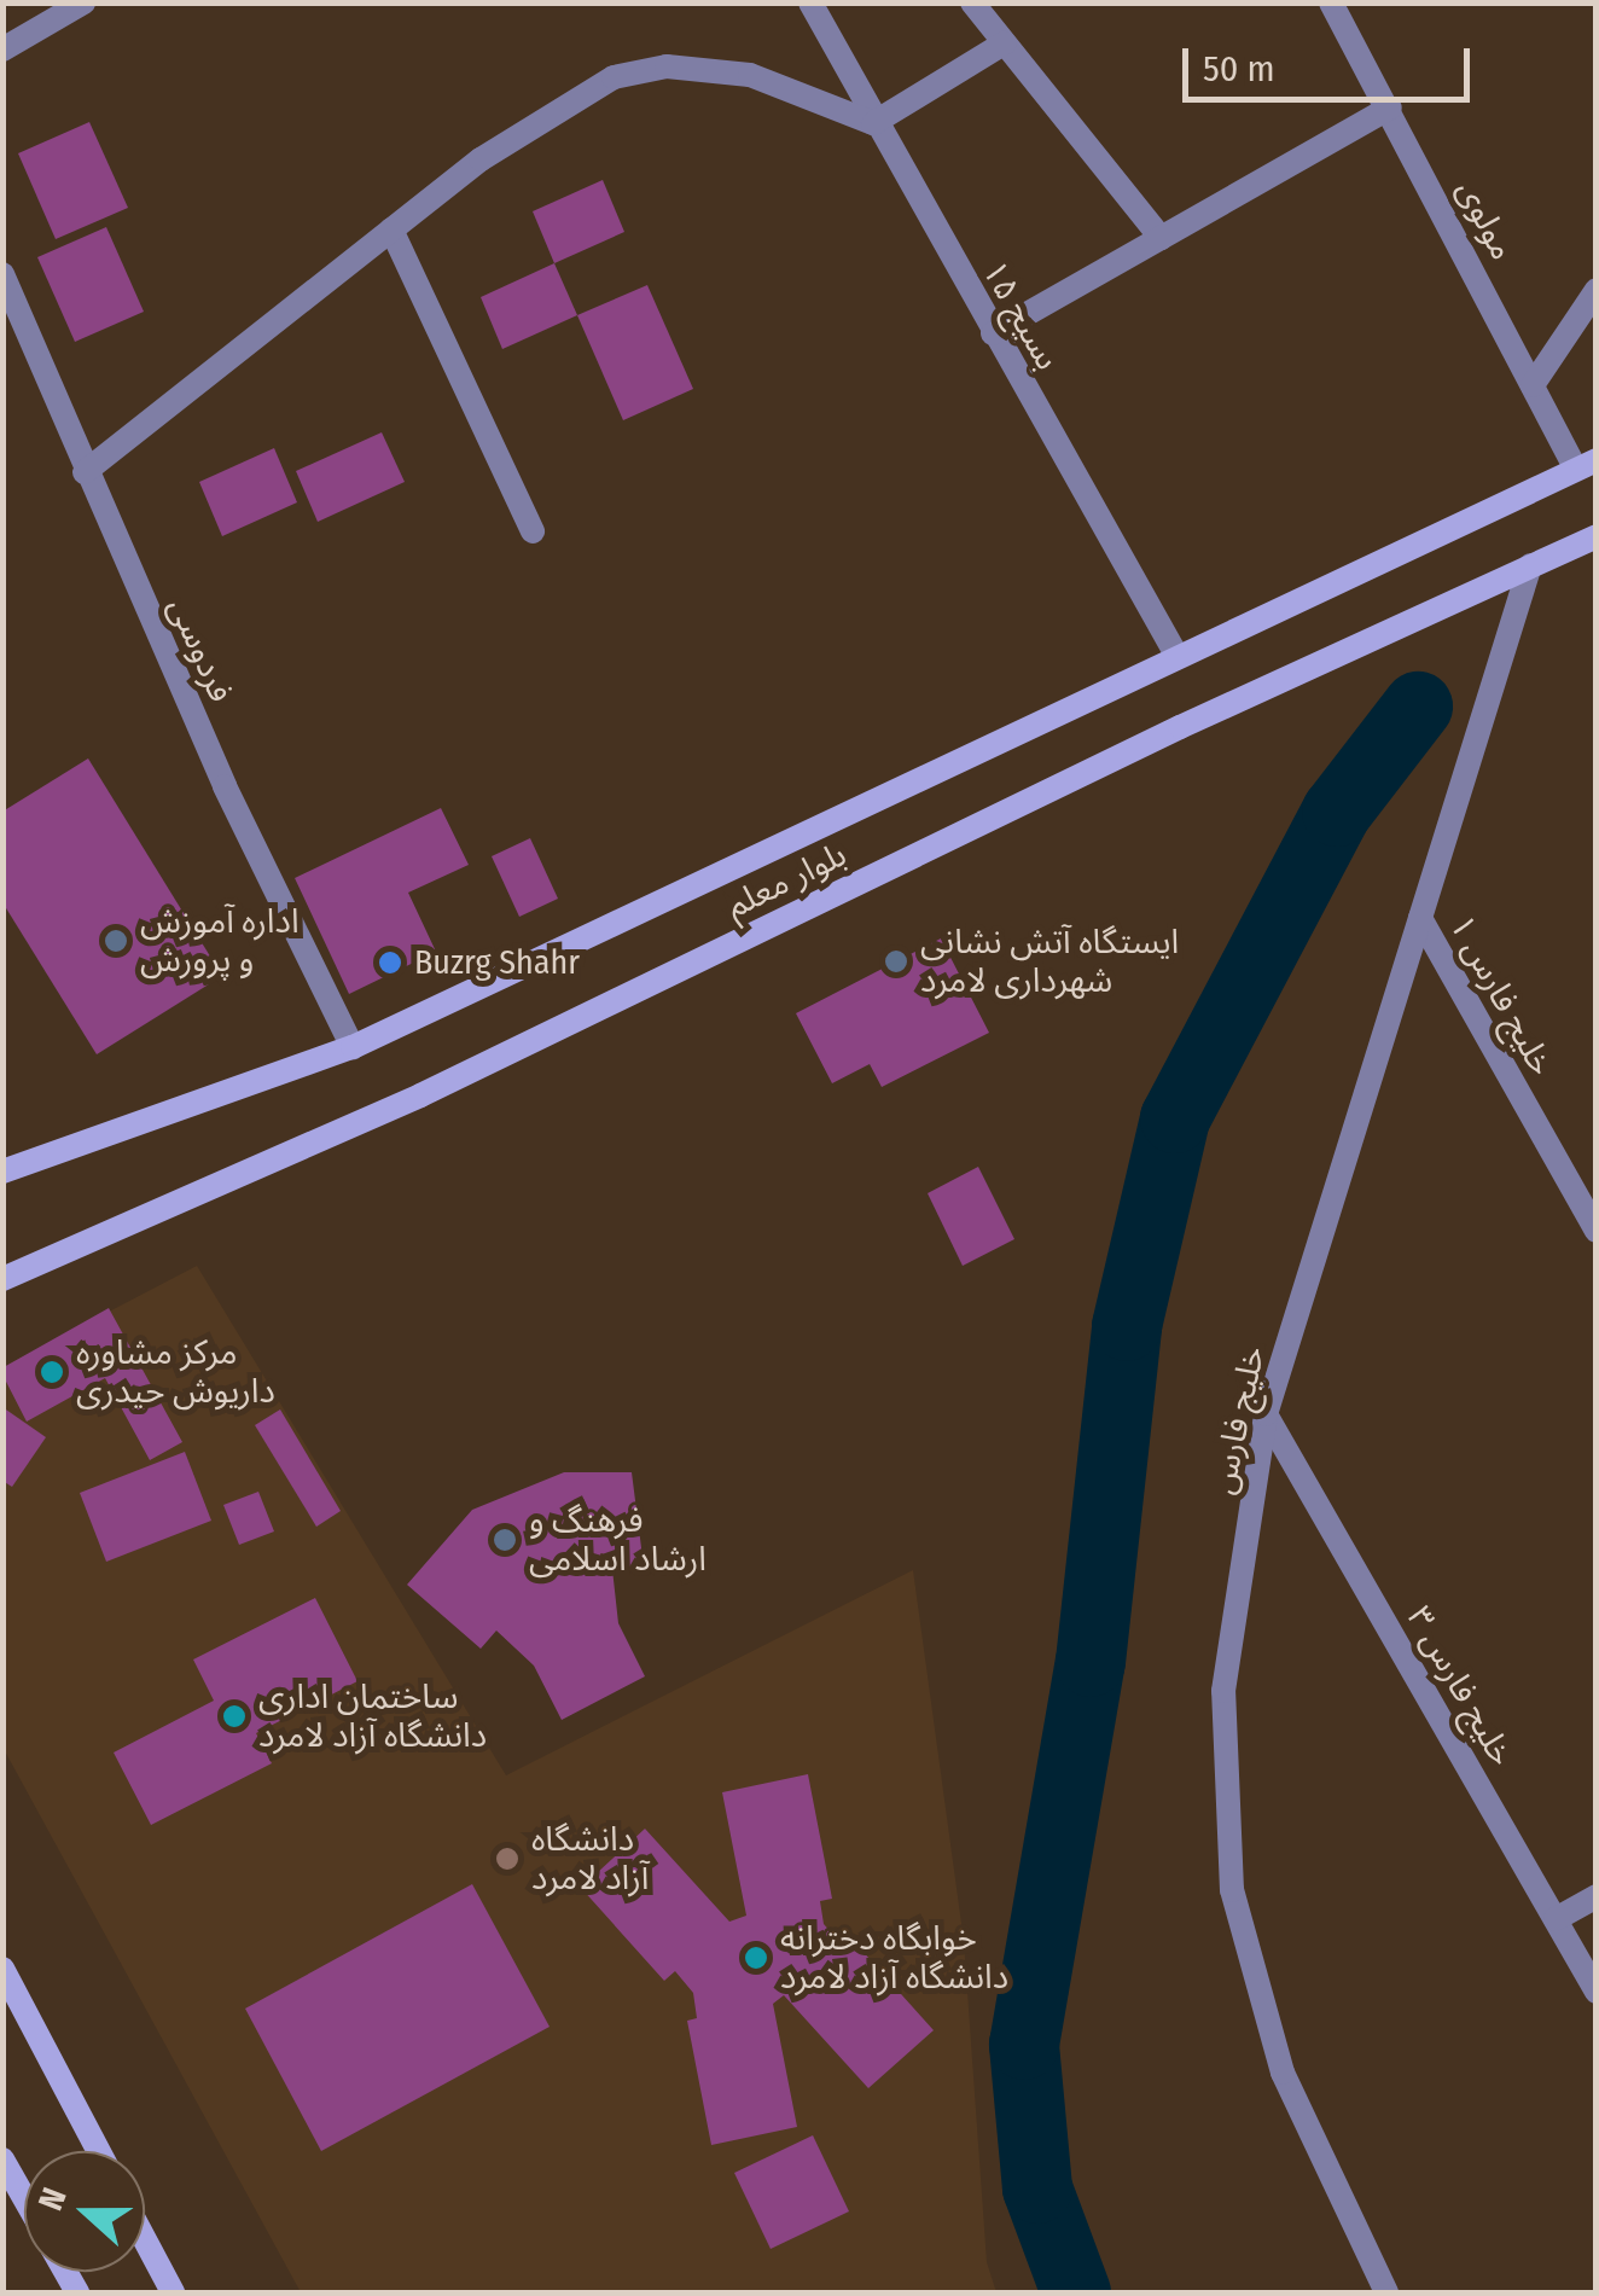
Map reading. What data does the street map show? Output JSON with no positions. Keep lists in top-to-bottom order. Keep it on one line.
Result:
{"streets":{"street":["مولوی","بسیج ۱۵","فردوسی","بلوار معلم","خلیج فارس ۱","خلیج فارس","خلیج فارس ۳"]},"crossings":[["مولوی","بلوار معلم"],["بسیج ۱۵","بلوار معلم"],["فردوسی","بلوار معلم"],["بلوار معلم","خلیج فارس"],["خلیج فارس ۱","خلیج فارس"],["خلیج فارس","خلیج فارس ۳"]],"places":["اداره آموزش و پرورش","ایستگاه آتش نشانی شهرداری لامرد","Buzrg Shahr","مرکز مشاوره داریوش حیدری","فرهنگ و ارشاد اسلامی","ساختمان اداری دانشگاه آزاد لامرد","دانشگاه آزاد لامرد","خوابگاه دخترانه دانشگاه آزاد لامرد"],"scale_bar":"50 m","north":"left"}
